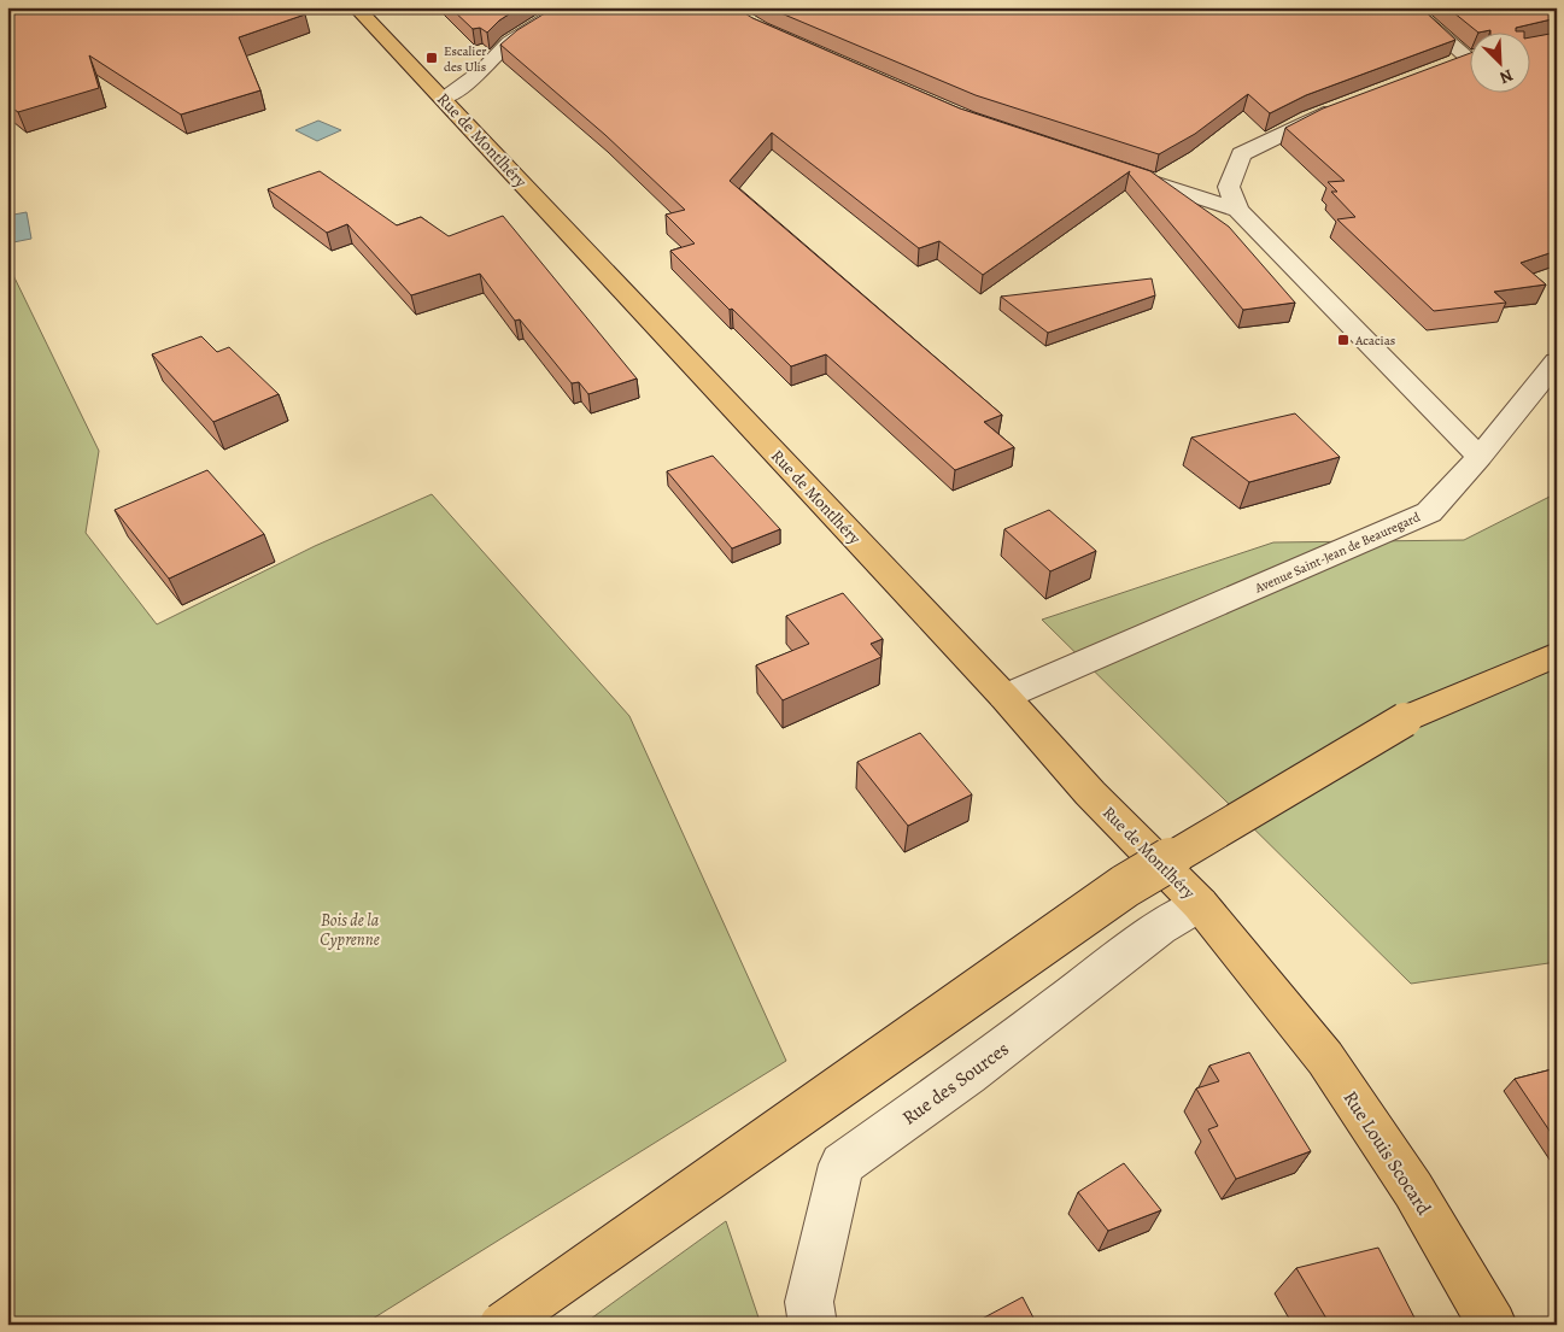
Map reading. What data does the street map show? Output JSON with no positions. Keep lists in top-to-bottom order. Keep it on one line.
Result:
{"streets":{"main road":["Rue de Montlhéry","Rue Louis Scocard"],"street":["Avenue Saint-Jean de Beauregard","Rue des Sources"]},"crossings":[["Rue de Montlhéry","Avenue Saint-Jean de Beauregard"],["Rue de Montlhéry","Rue des Sources"],["Rue de Montlhéry","Rue Louis Scocard"]],"parks":["Bois de la Cyprenne"],"places":{"transit":["Escalier des Ulis","Acacias"]},"north":"bottom right"}
